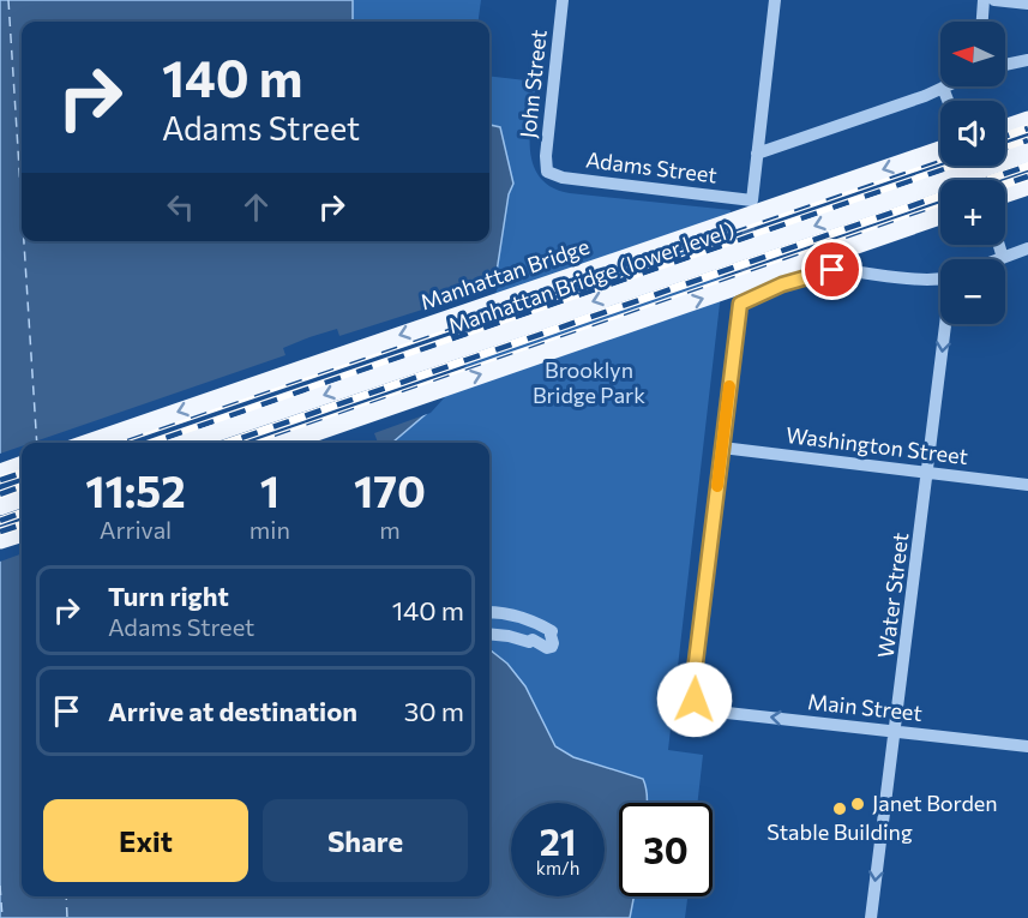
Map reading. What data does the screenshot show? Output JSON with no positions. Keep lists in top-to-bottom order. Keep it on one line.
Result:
{"streets":{"main road":["Manhattan Bridge","Manhattan Bridge (lower level)"],"street":["John Street","Adams Street","Washington Street","Water Street","Main Street"]},"crossings":[["John Street","Adams Street"],["Washington Street","Water Street"],["Washington Street","Main Street"],["Water Street","Main Street"]],"one_way":["Water Street"],"parks":["Brooklyn Bridge Park"],"places":["Janet Borden","Stable Building"],"north":"left","page":{"map_buttons":["+","−"],"turn":["140 m","Adams Street"],"eta":["11:52","Arrival","1","min","170","m"],"list":[{"name":"Turn right","note":"Adams Street","value":"140 m"},{"name":"Arrive at destination","value":"30 m"}],"buttons":["Exit","Share"],"speed":"21 km/h","limit":"30"}}
